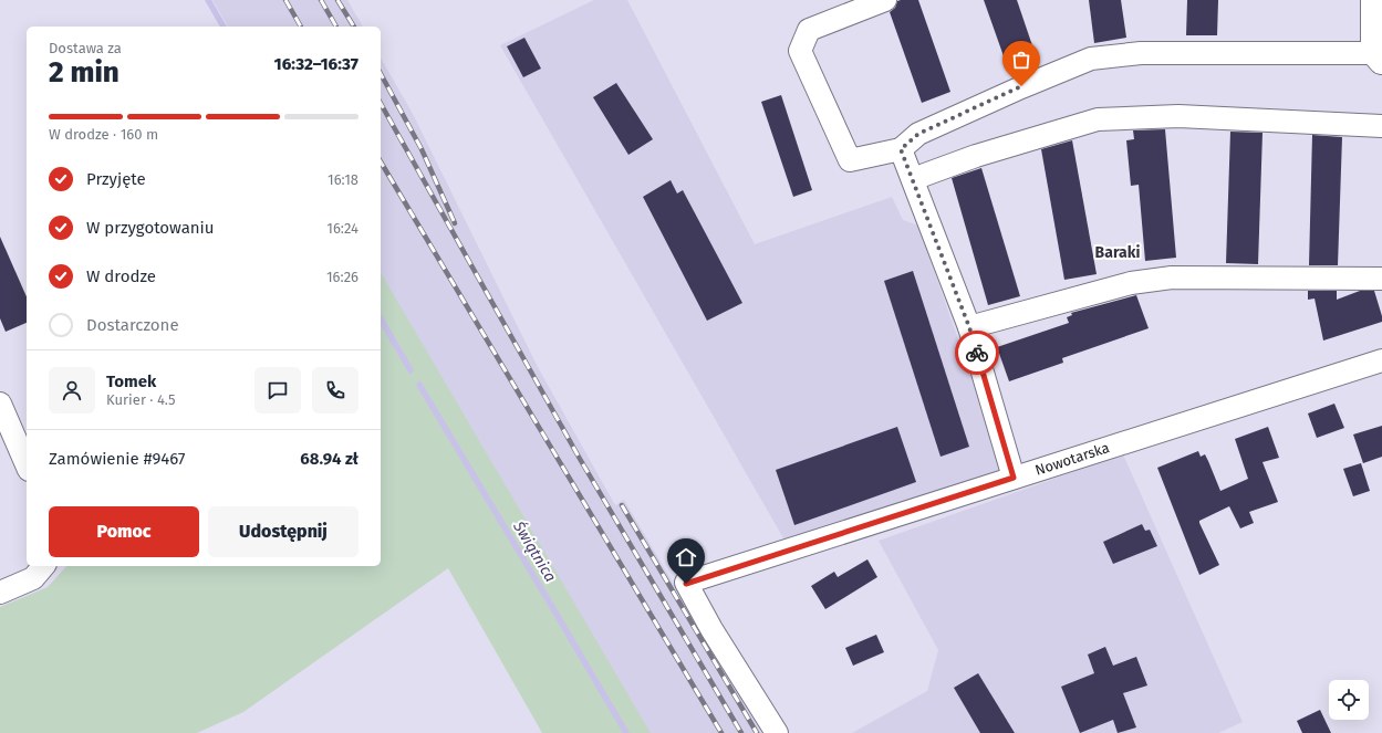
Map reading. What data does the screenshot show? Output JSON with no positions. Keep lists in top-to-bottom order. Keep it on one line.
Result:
{"streets":{"street":["Nowotarska"]},"districts":["Baraki"],"water":["Świątnica"],"page":{"heading":["2 min","Dostawa za","16:32–16:37"],"panel":["Tomek","Kurier · 4.5","Zamówienie #9467","68.94 zł"],"bar":"W drodze · 160 m","list":[["Przyjęte","16:18"],["W przygotowaniu","16:24"],["W drodze","16:26"],"Dostarczone"],"buttons":["Pomoc","Udostępnij"]}}
